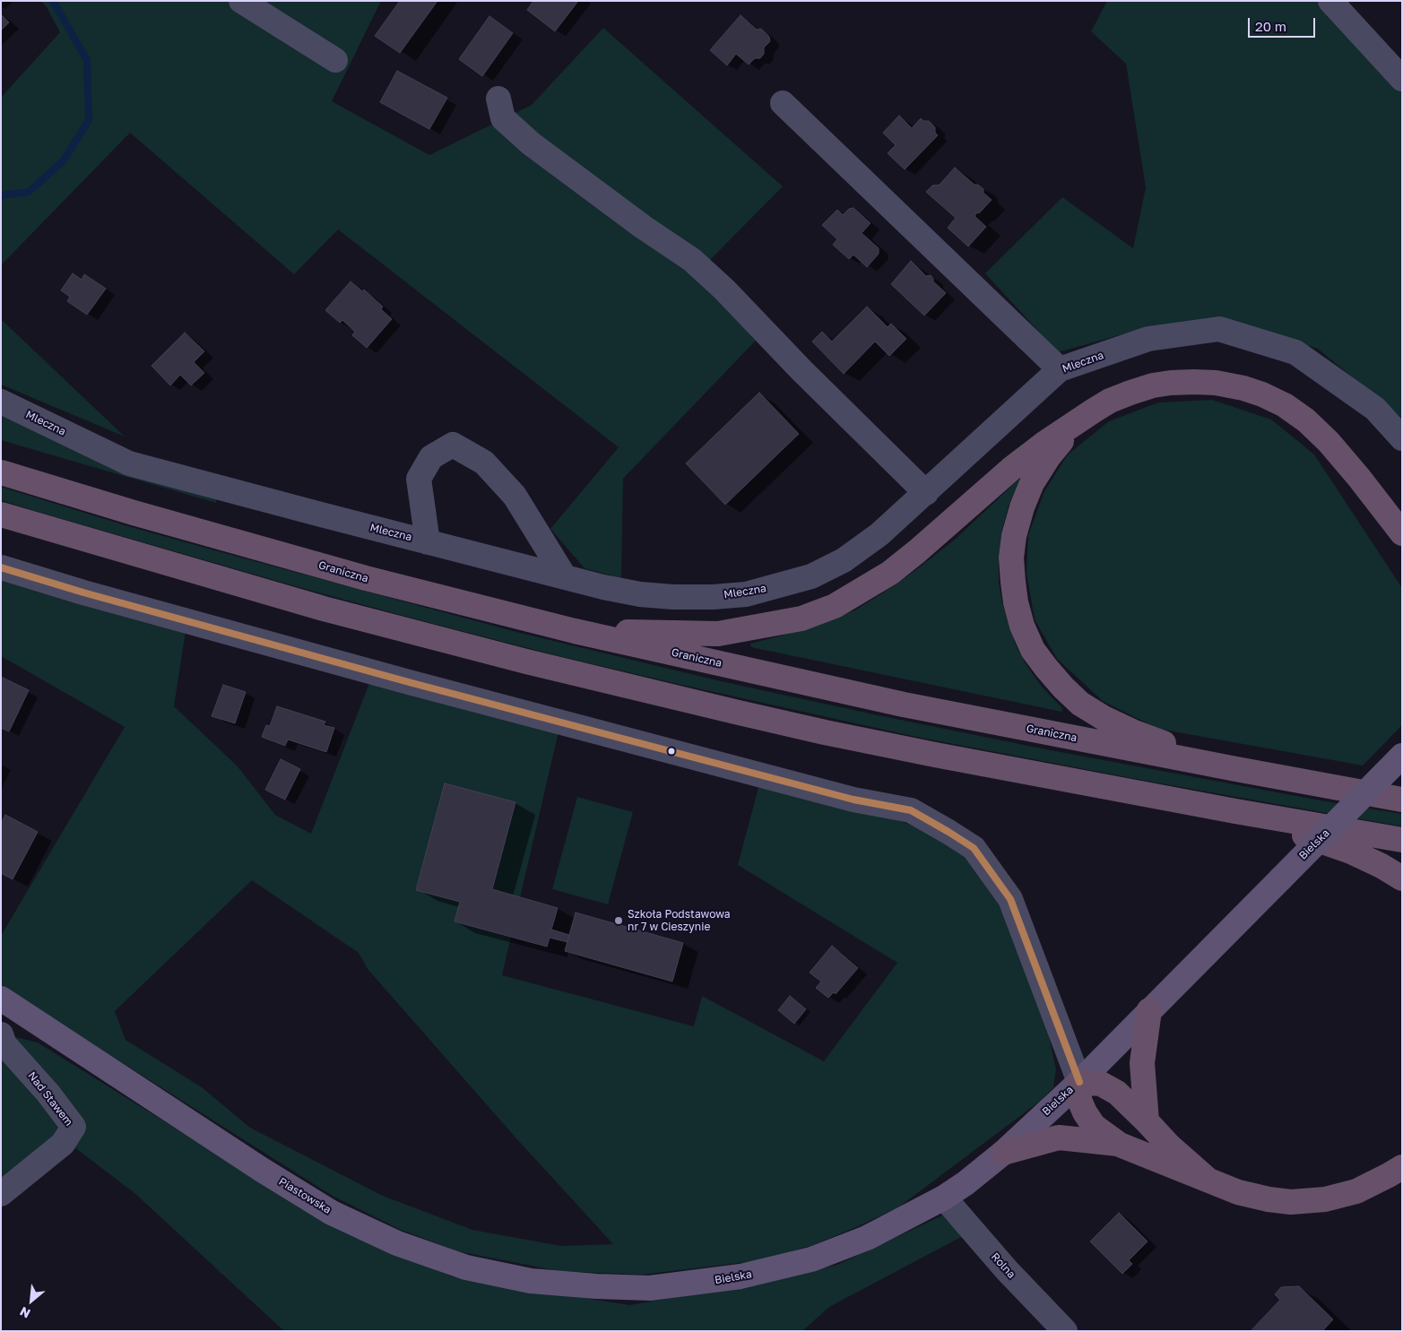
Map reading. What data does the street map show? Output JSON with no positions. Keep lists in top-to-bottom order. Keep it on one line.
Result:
{"streets":{"highway":["Graniczna"],"main road":["Bielska","Piastowska"],"street":["Mleczna","Nad Stawem","Rolna"]},"crossings":[["Bielska","Piastowska"],["Bielska","Rolna"]],"places":["Szkoła Podstawowa nr 7 w Cieszynie"],"scale_bar":"20 m","north":"bottom left"}
